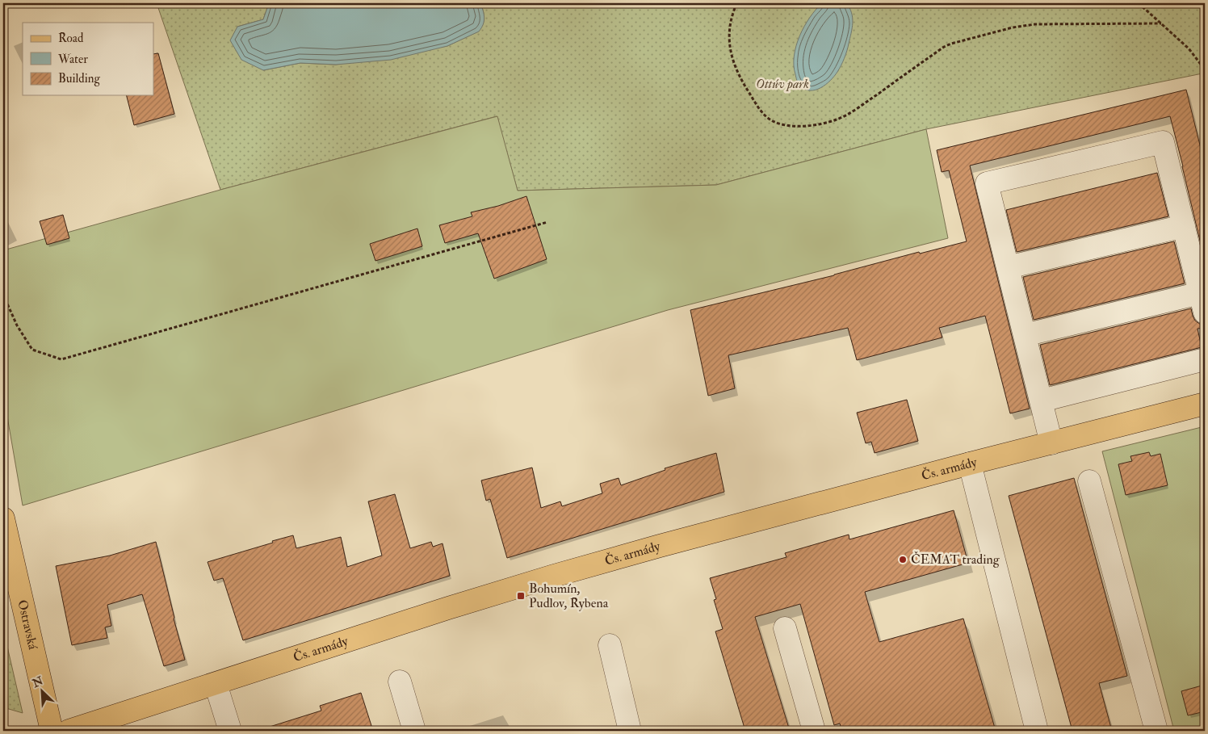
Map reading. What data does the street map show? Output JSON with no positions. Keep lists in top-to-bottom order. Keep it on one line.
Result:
{"streets":{"main road":["Čs. armády","Ostravská"]},"parks":["Ottúv park"],"places":{"other":["ČEMAT trading"],"transit":["Bohumín, Pudlov, Rybena"]},"legend":["Road","Water","Building"],"north":"top left"}
